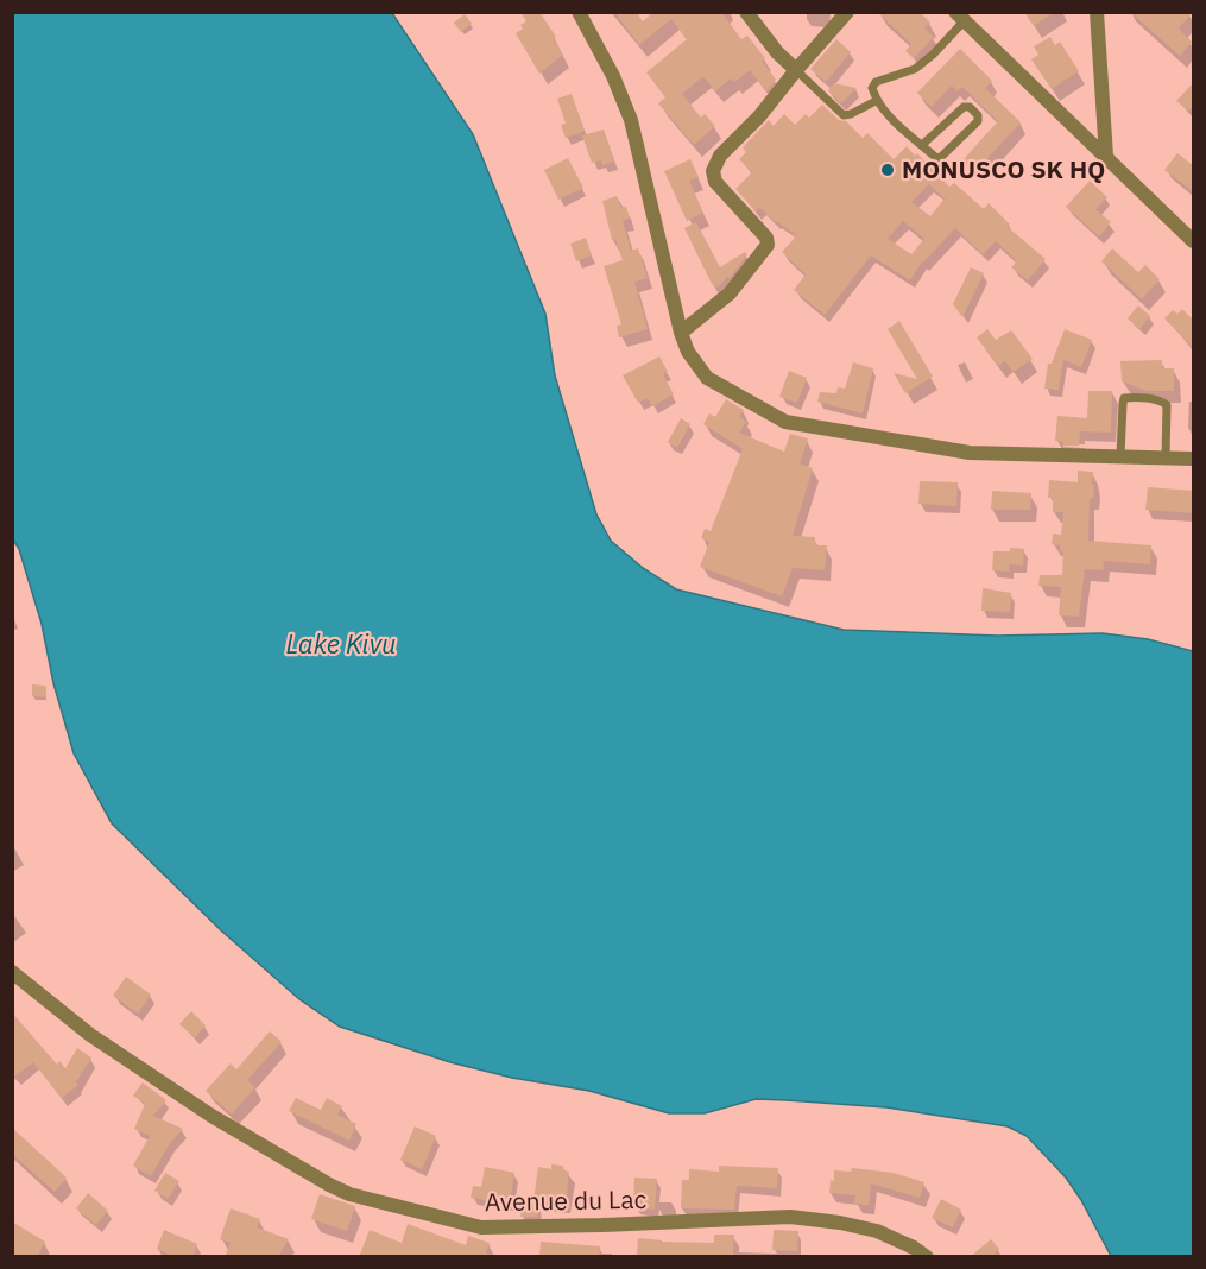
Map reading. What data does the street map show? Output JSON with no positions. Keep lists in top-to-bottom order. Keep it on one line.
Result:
{"streets":{"street":["Avenue du Lac"]},"water":["Lake Kivu"],"places":["MONUSCO SK HQ"]}
